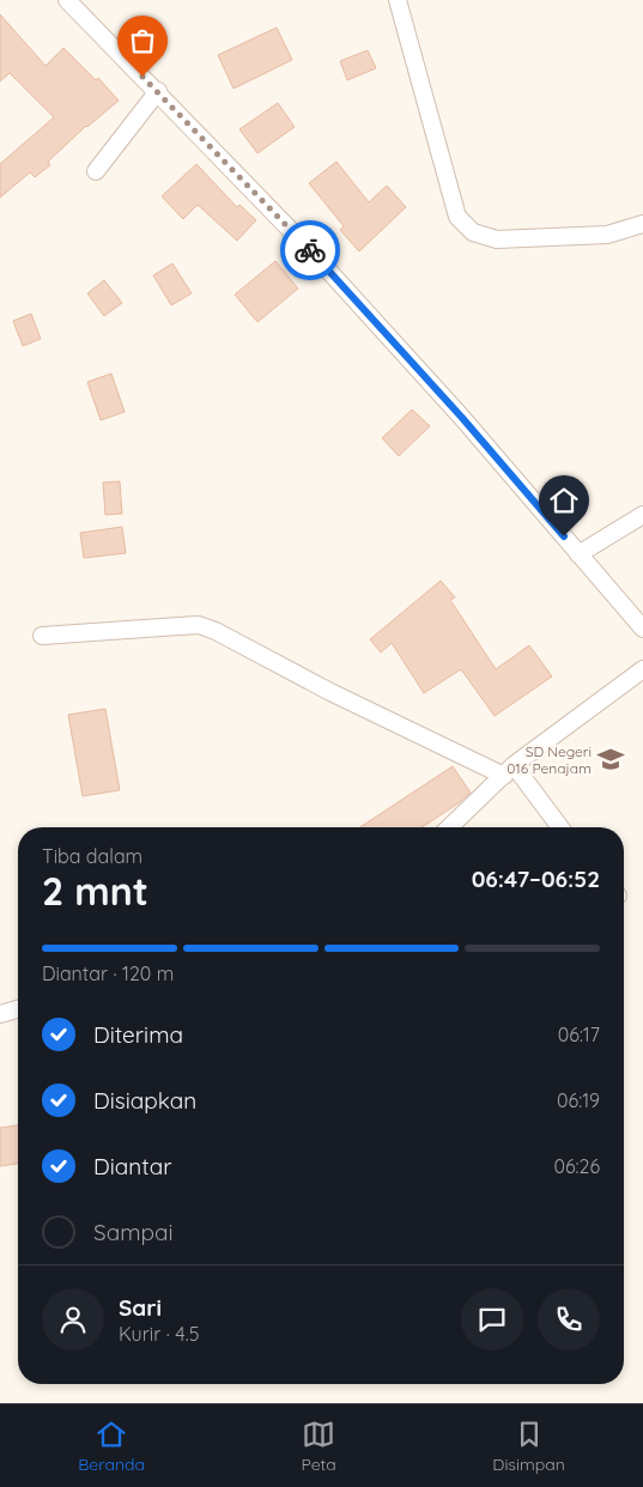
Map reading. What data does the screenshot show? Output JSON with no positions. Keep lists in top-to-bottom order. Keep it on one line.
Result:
{"places":{"school or university":["SD Negeri 016 Penajam"]},"page":{"heading":["2 mnt","Tiba dalam","06:47–06:52"],"panel":["Sari","Kurir · 4.5"],"bar":"Diantar · 120 m","list":[["Diterima","06:17"],["Disiapkan","06:19"],["Diantar","06:26"],"Sampai"],"tabs":["Beranda","Peta","Disimpan"]}}
